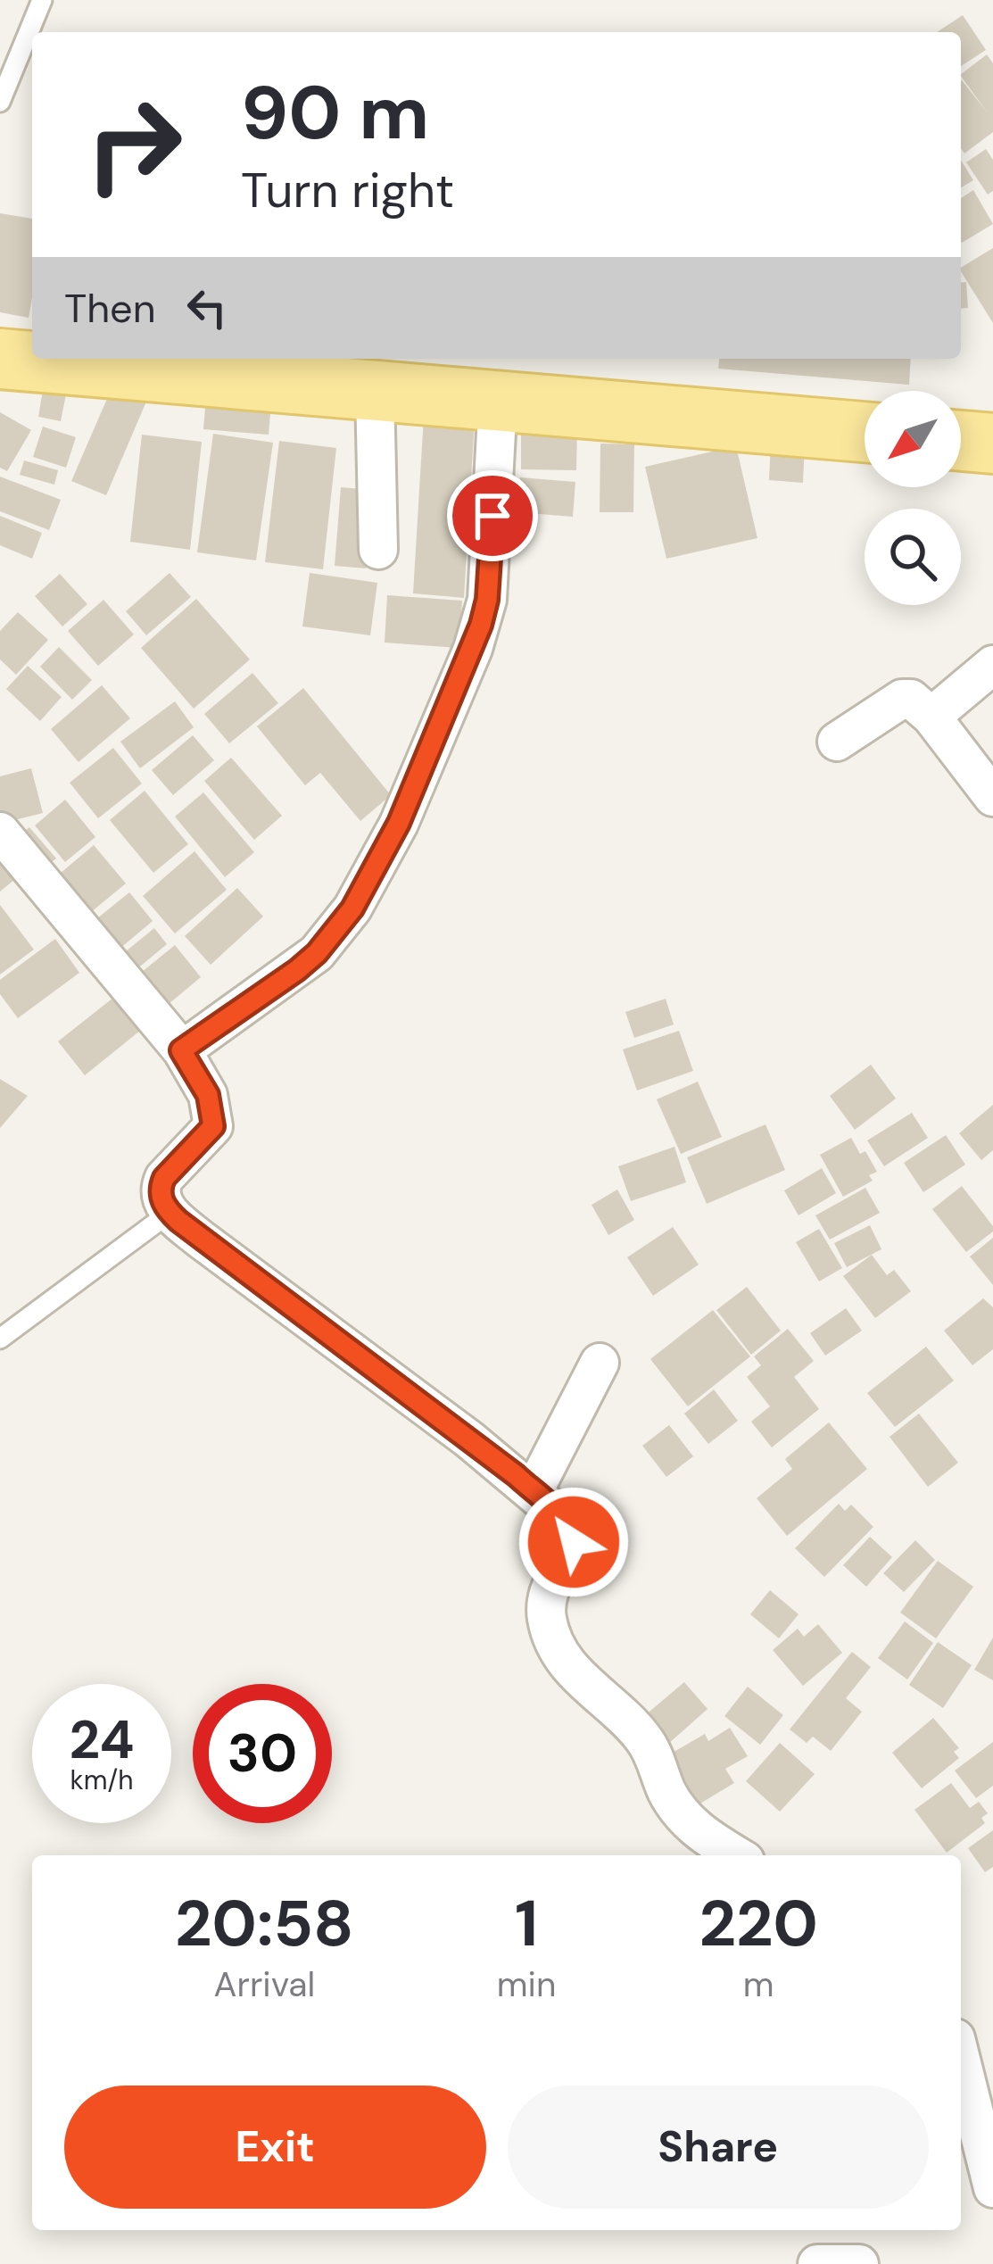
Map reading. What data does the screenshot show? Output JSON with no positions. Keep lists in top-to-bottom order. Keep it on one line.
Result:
{"north":"bottom left","page":{"turn":["90 m","Turn right"],"then":"Then","speed":"24 km/h","limit":"30","eta":["20:58","Arrival","1","min","220","m"],"buttons":["Exit","Share"]}}
